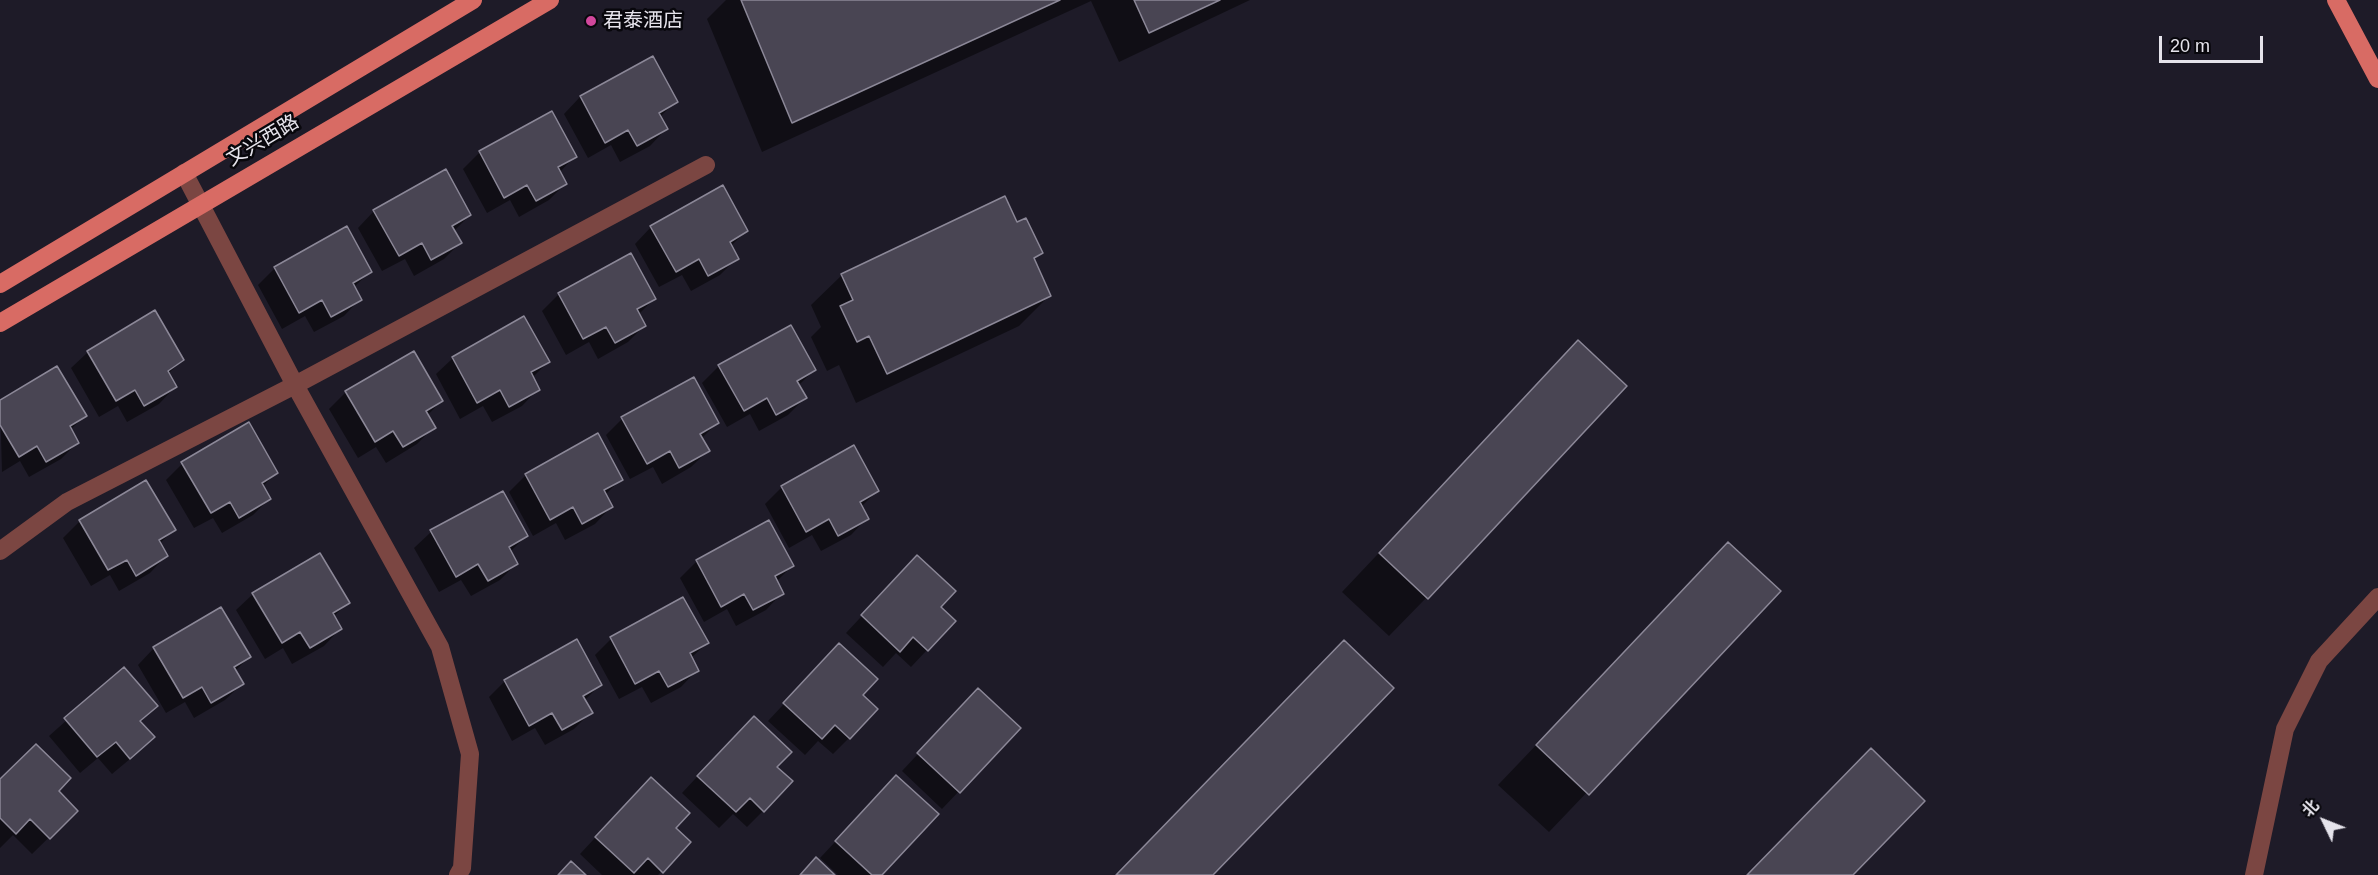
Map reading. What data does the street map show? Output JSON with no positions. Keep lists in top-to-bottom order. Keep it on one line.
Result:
{"streets":{"main road":["文兴西路"]},"places":["君泰酒店"],"scale_bar":"20 m","north":"top left"}
